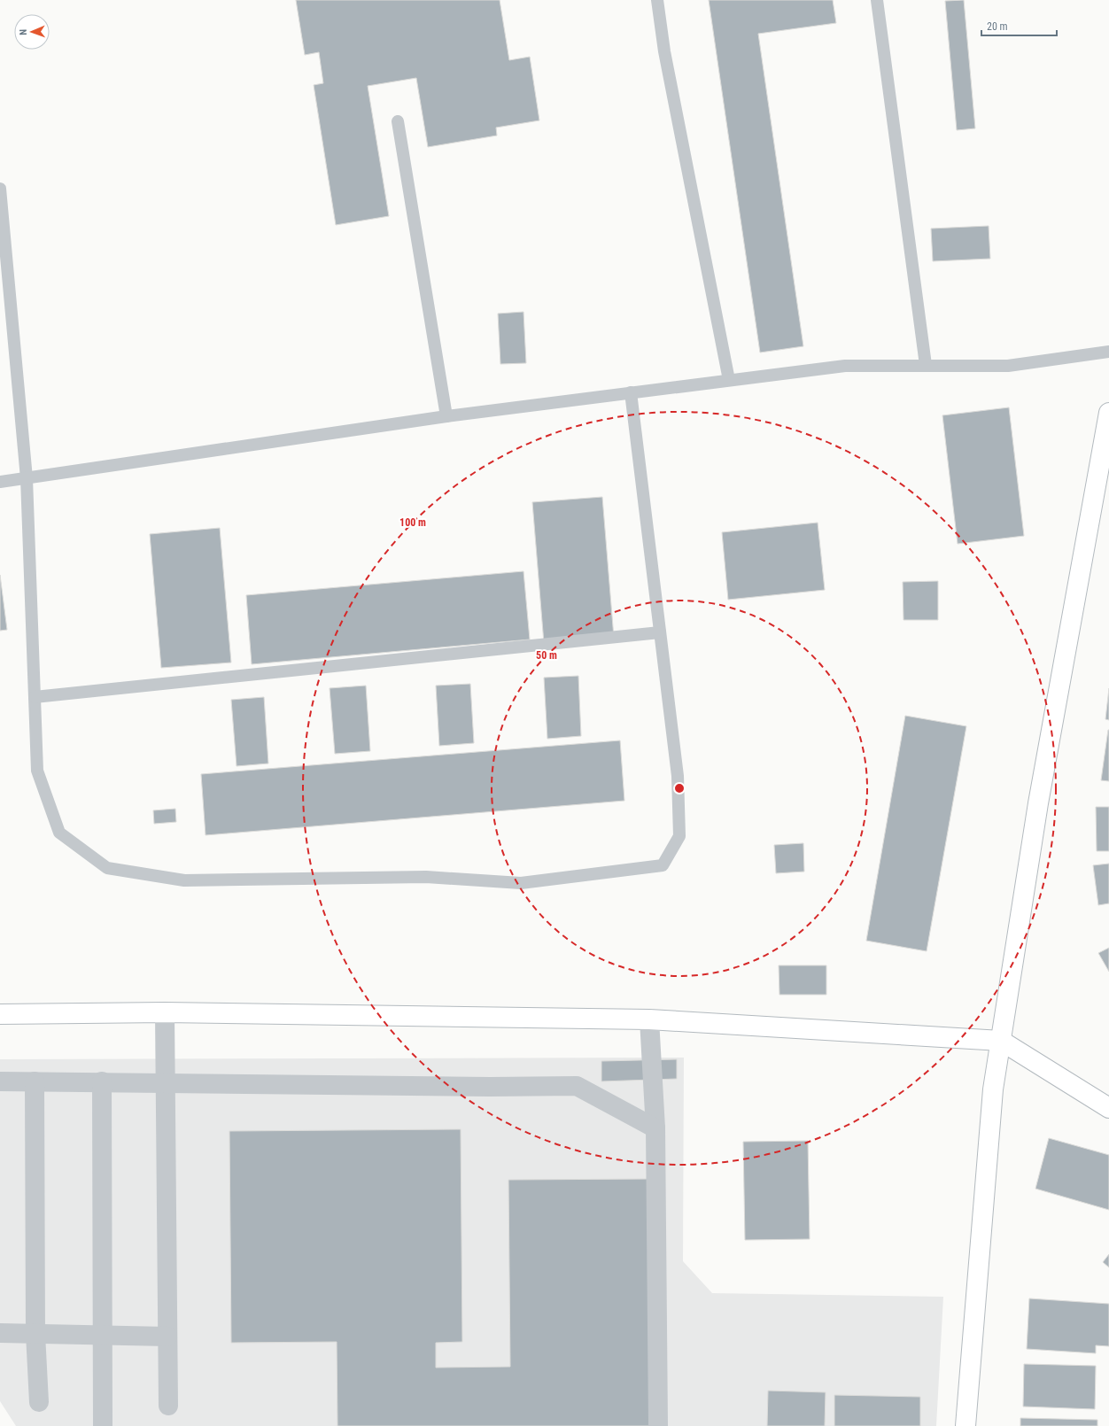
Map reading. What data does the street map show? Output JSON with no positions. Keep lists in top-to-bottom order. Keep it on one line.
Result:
{"scale_bar":"20 m","north":"left","rings":["100 m","50 m"]}
